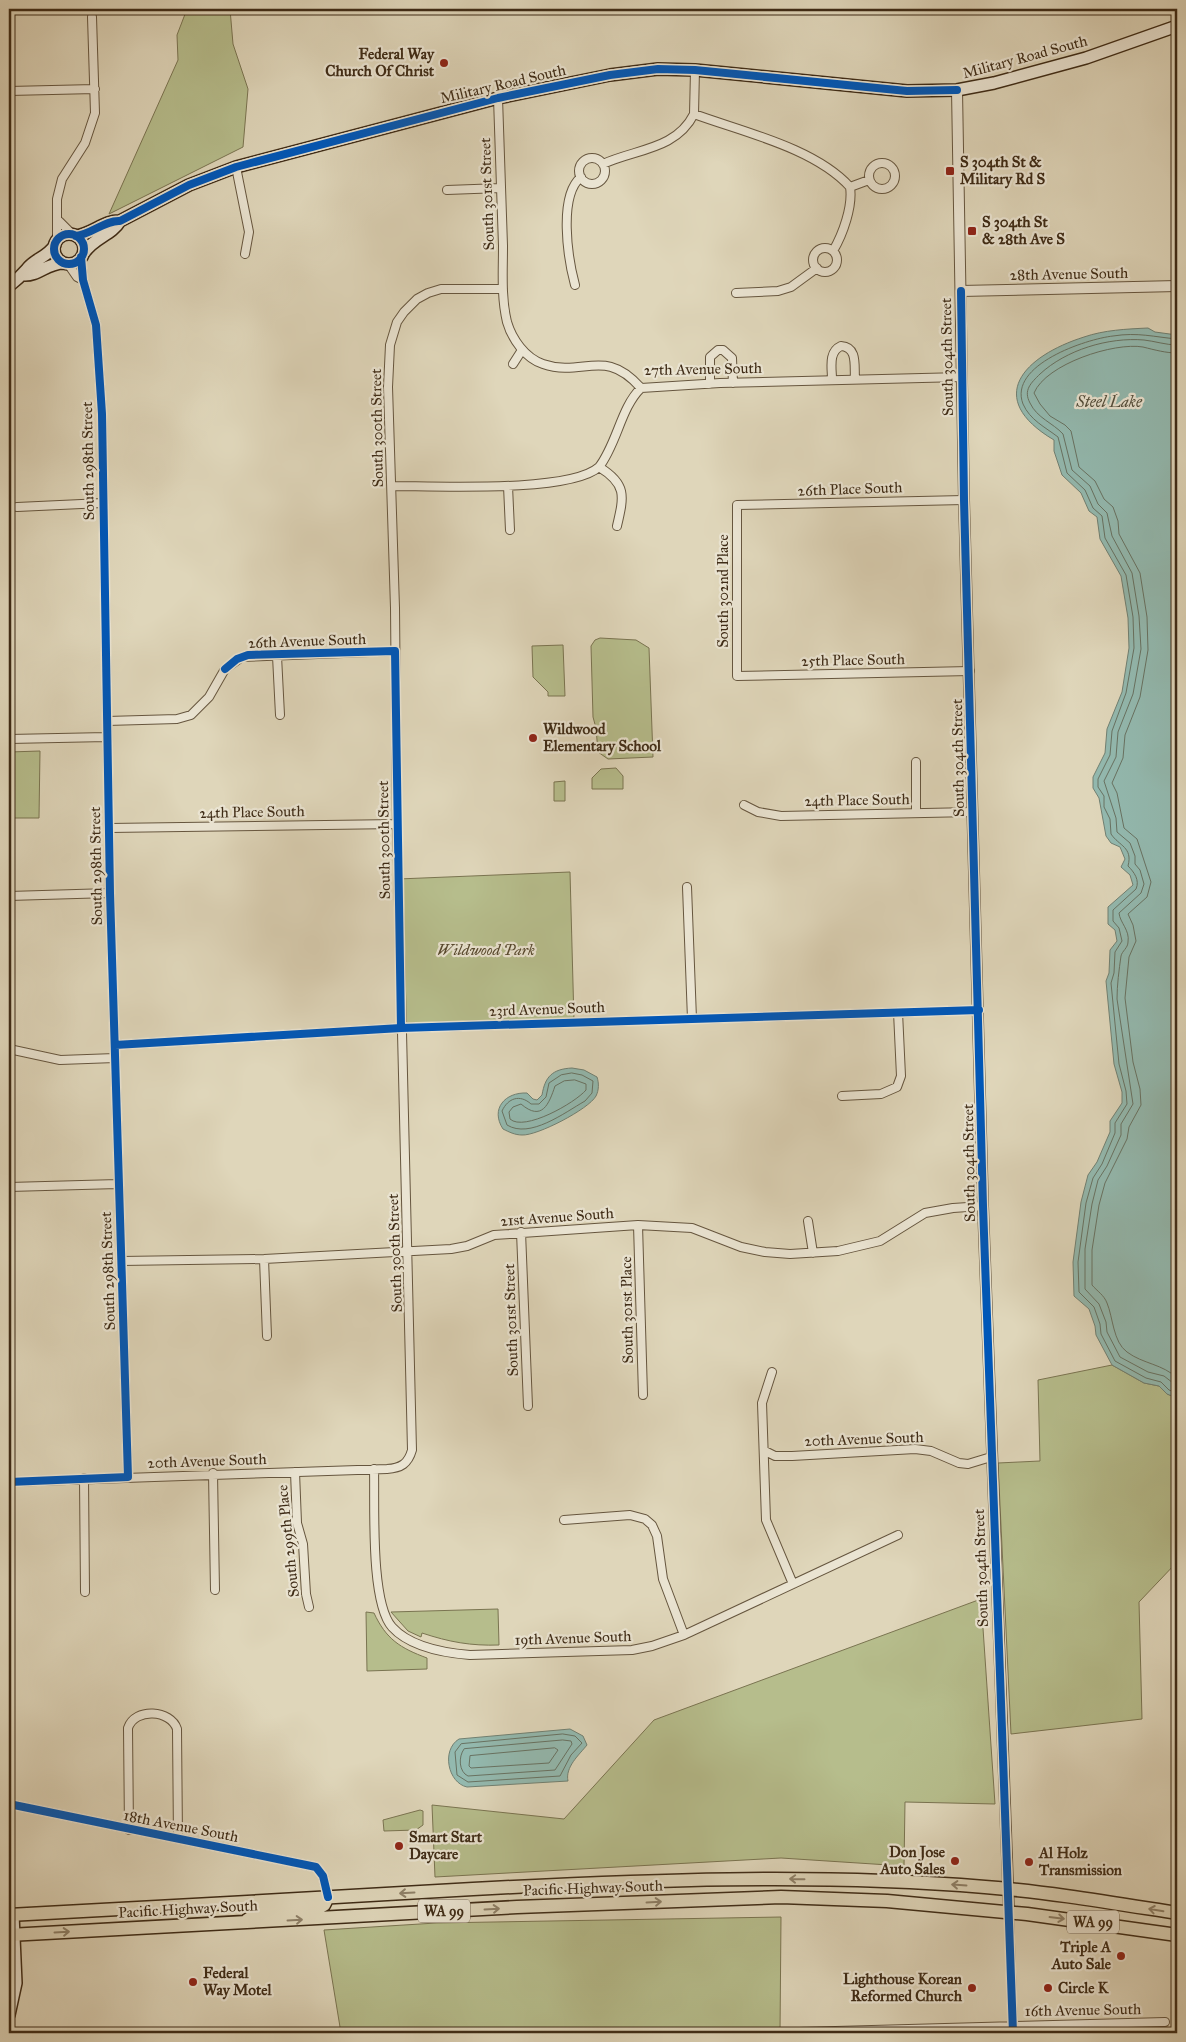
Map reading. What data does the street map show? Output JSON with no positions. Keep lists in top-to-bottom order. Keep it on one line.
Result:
{"streets":{"main road":["Military Road South","Pacific Highway South","WA 99"],"street":["South 301st Street","28th Avenue South","South 304th Street","27th Avenue South","South 300th Street","South 298th Street","26th Place South","South 302nd Place","26th Avenue South","25th Place South","24th Place South","23rd Avenue South","21st Avenue South","South 301st Place","20th Avenue South","South 299th Place","19th Avenue South","18th Avenue South","16th Avenue South"]},"crossings":[["Military Road South","South 301st Street"],["Military Road South","South 304th Street"],["Military Road South","South 298th Street"],["South 301st Street","27th Avenue South"],["South 301st Street","South 300th Street"],["South 301st Street","21st Avenue South"],["28th Avenue South","South 304th Street"],["South 304th Street","27th Avenue South"],["South 304th Street","26th Place South"],["South 304th Street","25th Place South"],["South 304th Street","24th Place South"],["South 304th Street","23rd Avenue South"],["South 304th Street","21st Avenue South"],["South 304th Street","20th Avenue South"],["South 304th Street","Pacific Highway South"],["South 304th Street","16th Avenue South"],["27th Avenue South","South 300th Street"],["South 300th Street","26th Avenue South"],["South 300th Street","24th Place South"],["South 300th Street","23rd Avenue South"],["South 300th Street","21st Avenue South"],["South 300th Street","20th Avenue South"],["South 298th Street","26th Avenue South"],["South 298th Street","24th Place South"],["South 298th Street","23rd Avenue South"],["South 298th Street","21st Avenue South"],["South 298th Street","20th Avenue South"],["26th Place South","South 302nd Place"],["South 302nd Place","25th Place South"],["21st Avenue South","South 301st Place"],["20th Avenue South","South 299th Place"],["20th Avenue South","19th Avenue South"],["18th Avenue South","Pacific Highway South"]],"water":["Steel Lake"],"parks":["Wildwood Park"],"places":{"other":["Federal Way Church Of Christ","Wildwood Elementary School","Smart Start Daycare","Don Jose Auto Sales","Al Holz Transmission","Triple A Auto Sale","Federal Way Motel","Lighthouse Korean Reformed Church","Circle K"],"transit":["S 304th St & Military Rd S","S 304th St & 28th Ave S"]}}
